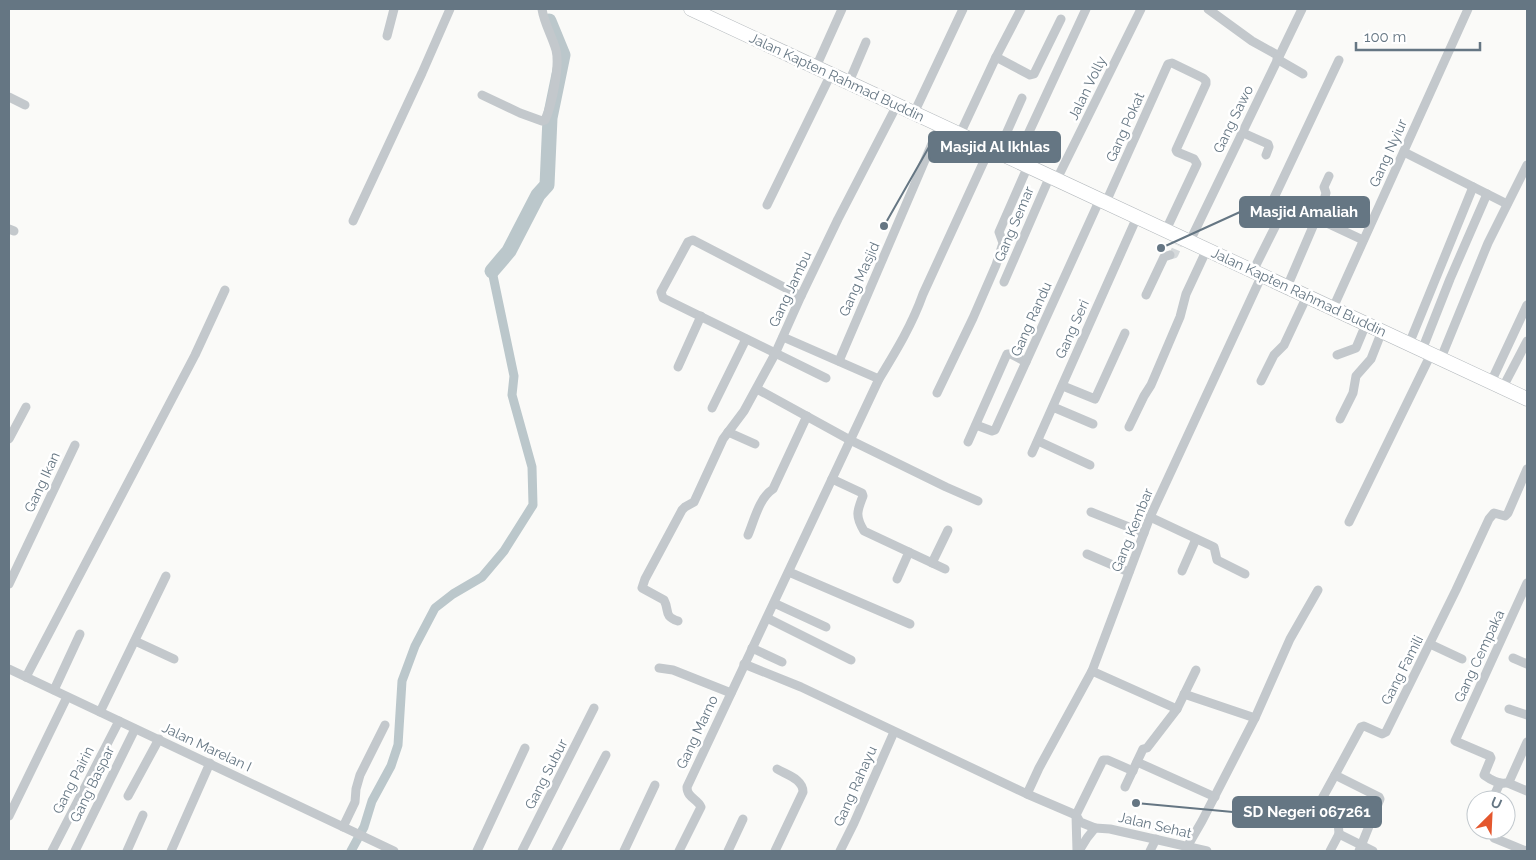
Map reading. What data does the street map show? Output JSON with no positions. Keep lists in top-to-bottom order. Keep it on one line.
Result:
{"streets":{"main road":["Jalan Kapten Rahmad Buddin"],"street":["Jalan Volly","Gang Sawo","Gang Pokat","Gang Nyiur","Gang Semar","Gang Masjid","Gang Jambu","Gang Randu","Gang Seri","Gang Ikan","Gang Kembar","Gang Cempaka","Gang Famili","Gang Marno","Jalan Marelan I","Gang Subur","Gang Pairin","Gang Baspar","Gang Rahayu","Jalan Sehat"]},"crossings":[["Jalan Kapten Rahmad Buddin","Jalan Volly"],["Jalan Kapten Rahmad Buddin","Gang Sawo"],["Jalan Kapten Rahmad Buddin","Gang Pokat"],["Jalan Kapten Rahmad Buddin","Gang Nyiur"],["Jalan Kapten Rahmad Buddin","Gang Semar"],["Jalan Kapten Rahmad Buddin","Gang Masjid"],["Jalan Kapten Rahmad Buddin","Gang Jambu"],["Jalan Kapten Rahmad Buddin","Gang Randu"],["Jalan Kapten Rahmad Buddin","Gang Seri"],["Jalan Kapten Rahmad Buddin","Gang Kembar"],["Jalan Kapten Rahmad Buddin","Gang Marno"],["Jalan Volly","Gang Semar"],["Gang Pokat","Gang Randu"],["Jalan Marelan I","Gang Pairin"],["Jalan Marelan I","Gang Baspar"]],"places":["Masjid Al Ikhlas","Masjid Amaliah","SD Negeri 067261"],"scale_bar":"100 m","north":"top right"}
